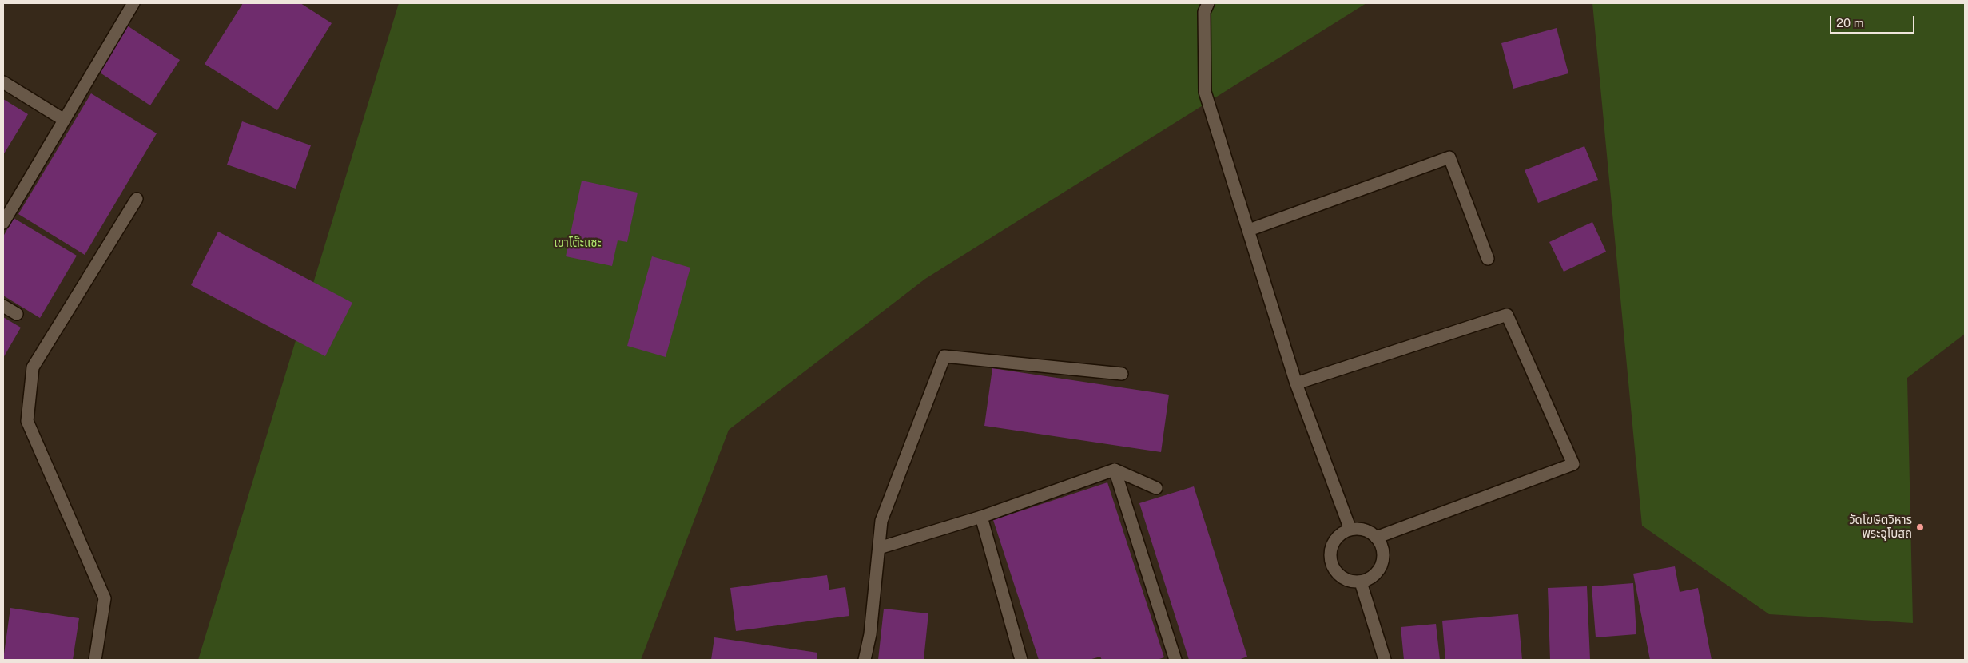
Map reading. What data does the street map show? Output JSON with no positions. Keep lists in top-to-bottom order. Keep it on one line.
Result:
{"parks":["เขาโต๊ะแซะ"],"places":["วัดโฆษิตวิหาร พระอุโบสถ"],"scale_bar":"20 m"}
